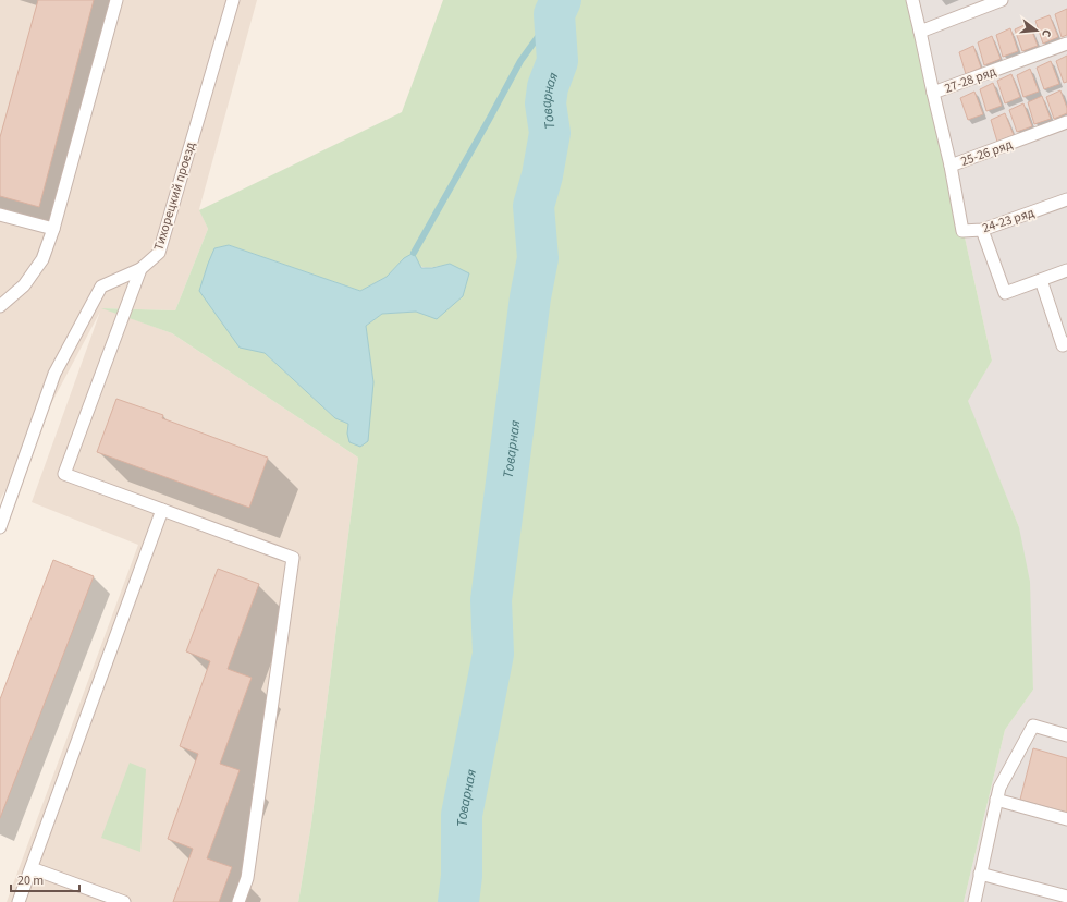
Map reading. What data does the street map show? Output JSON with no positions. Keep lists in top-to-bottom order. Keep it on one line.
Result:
{"streets":{"lane":["27-28 ряд","25-26 ряд","Тихорецкий проезд","24-23 ряд"]},"crossings":[["27-28 ряд","25-26 ряд"],["25-26 ряд","24-23 ряд"]],"water":["Товарная"],"scale_bar":"20 m","north":"right"}
